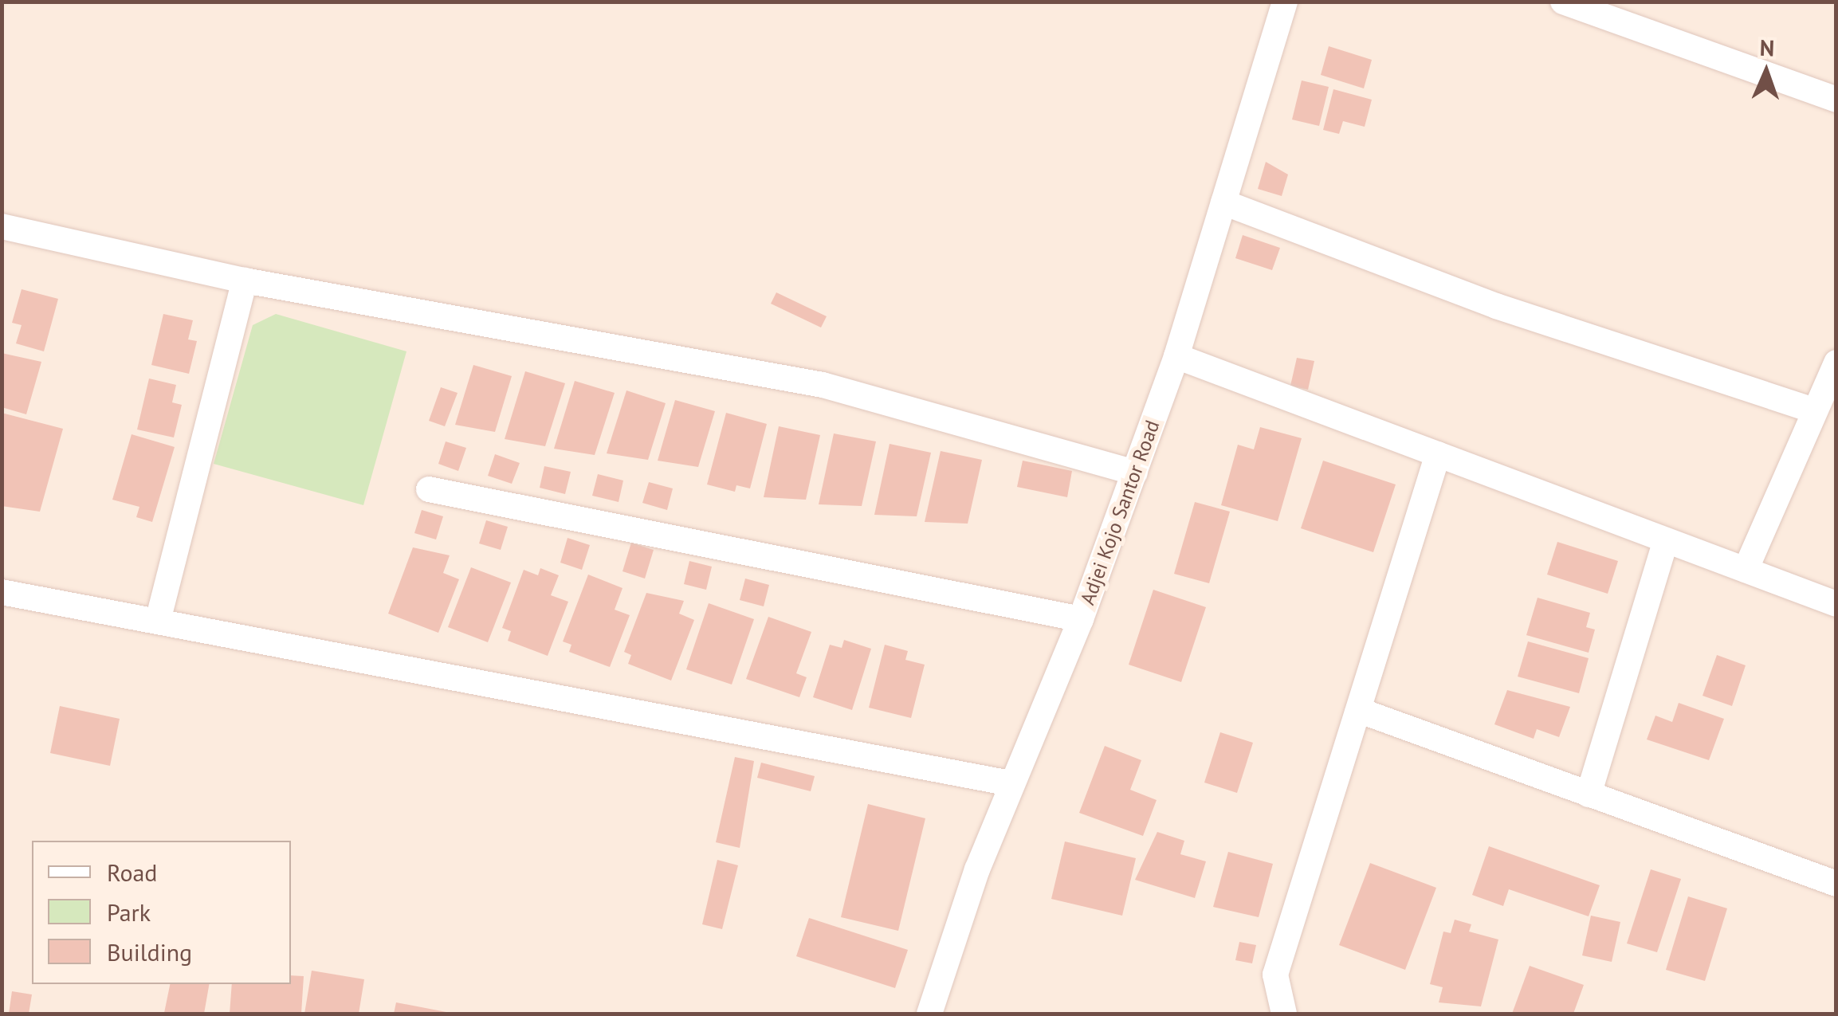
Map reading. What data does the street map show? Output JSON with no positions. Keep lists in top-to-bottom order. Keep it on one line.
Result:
{"streets":{"street":["Adjei Kojo Santor Road"]},"legend":["Road","Park","Building"],"north":"top"}
